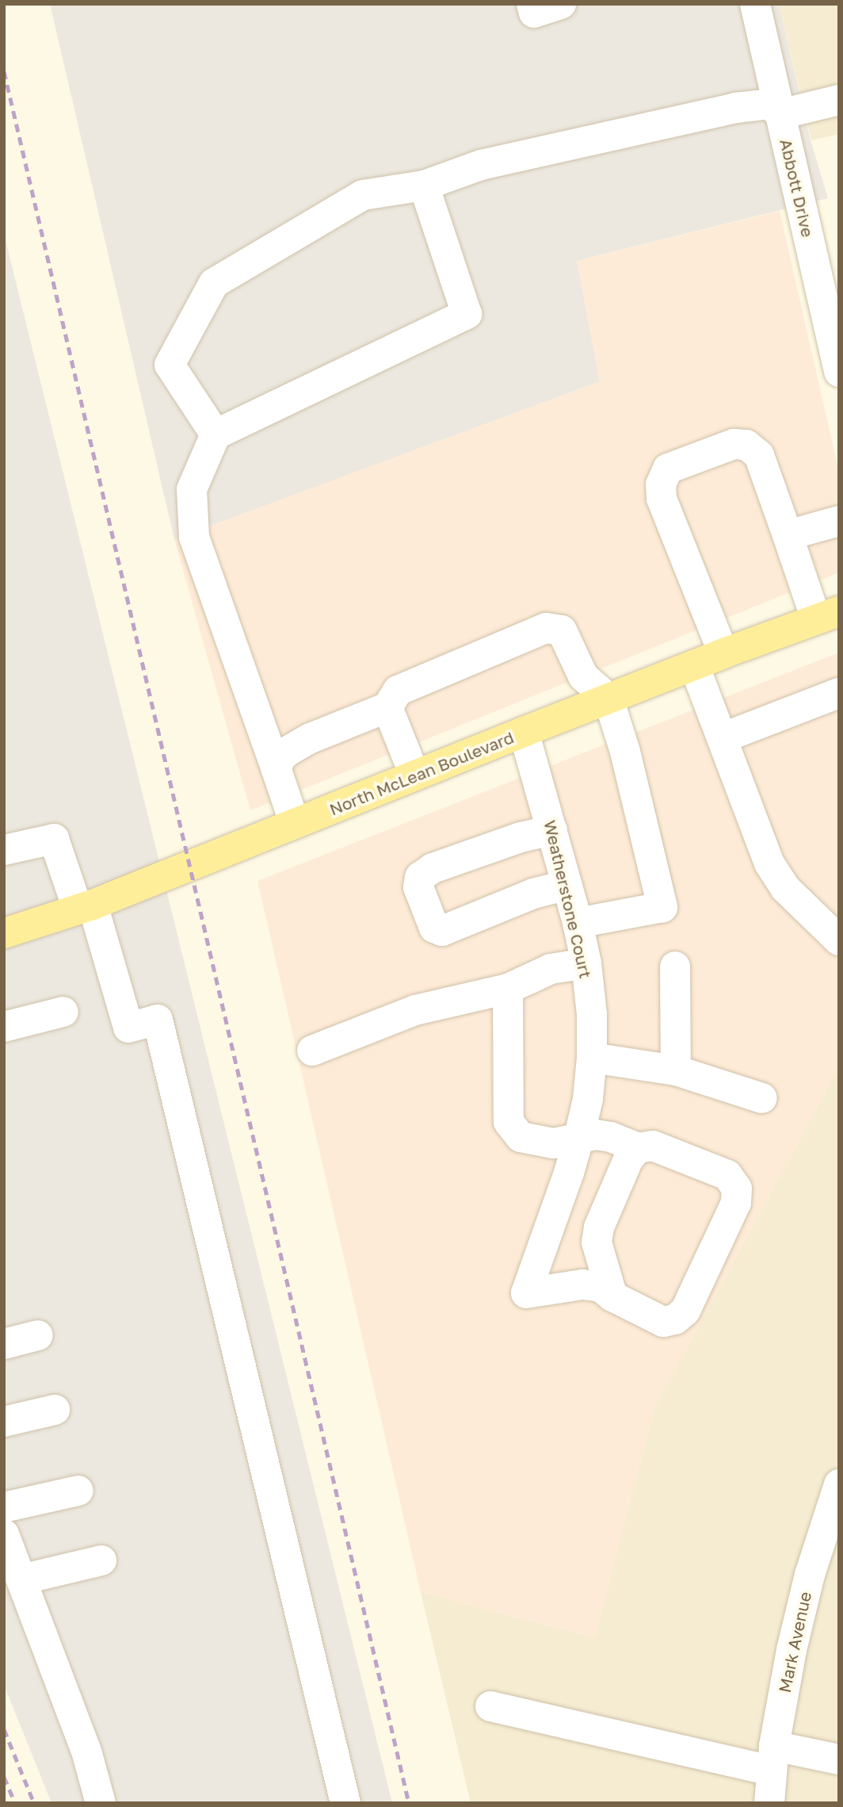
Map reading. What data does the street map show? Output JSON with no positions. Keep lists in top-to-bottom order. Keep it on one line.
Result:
{"streets":{"main road":["North McLean Boulevard"],"street":["Abbott Drive","Weatherstone Court","Mark Avenue"]},"crossings":[["North McLean Boulevard","Weatherstone Court"]]}
